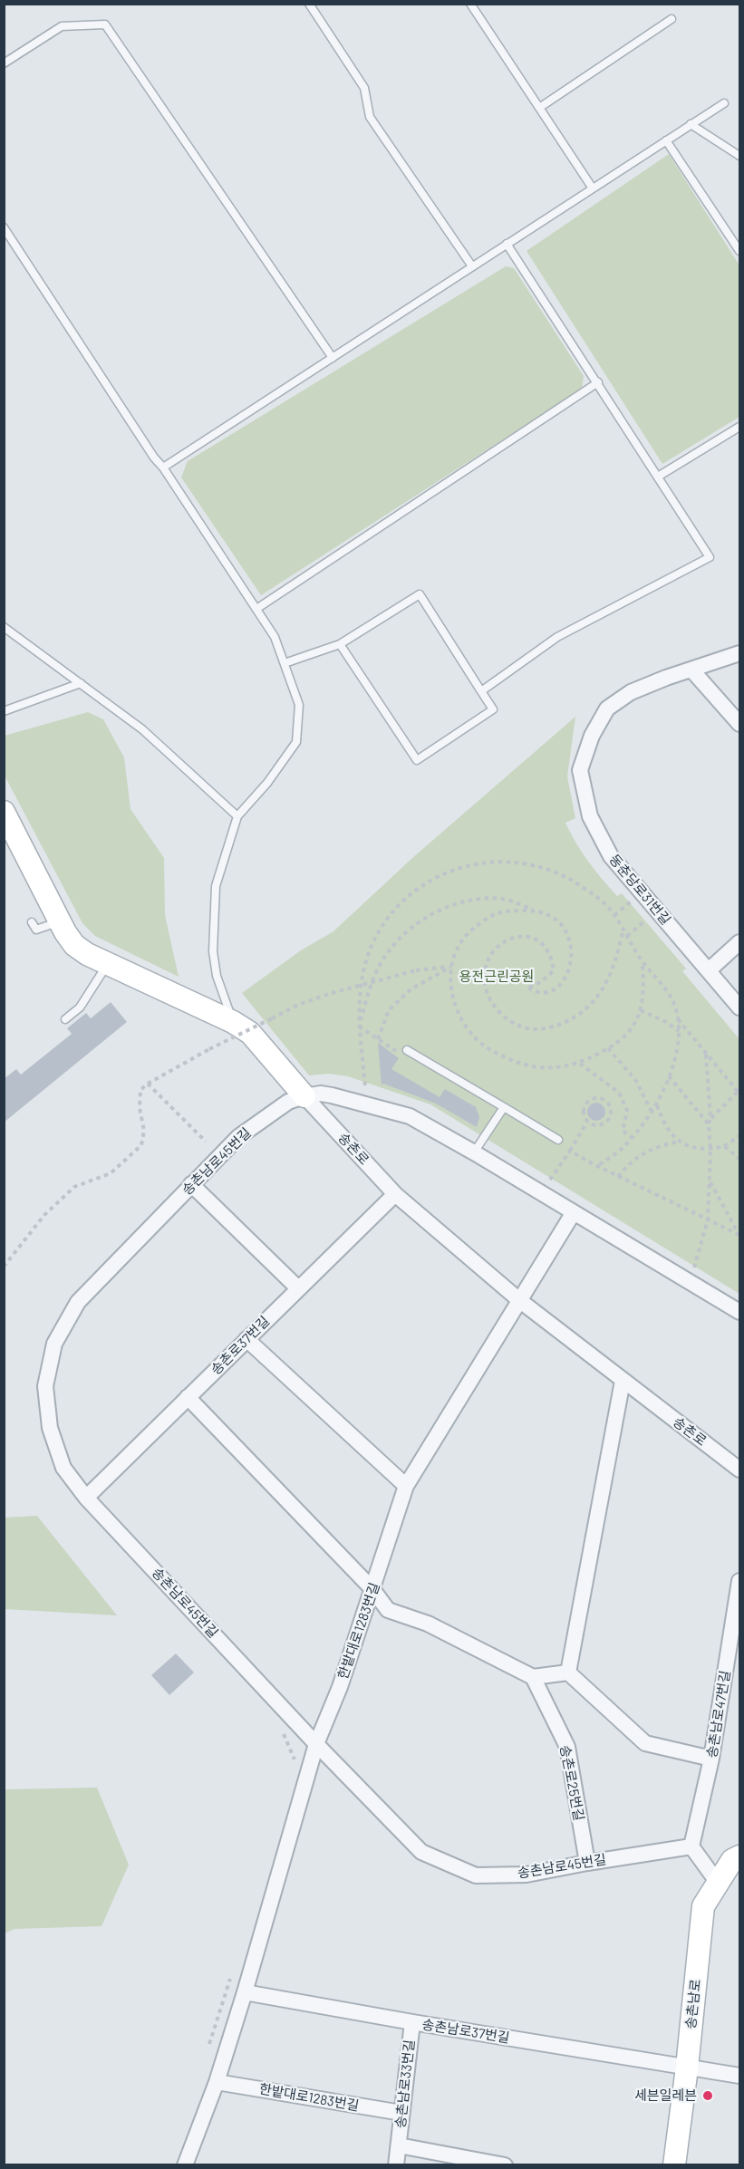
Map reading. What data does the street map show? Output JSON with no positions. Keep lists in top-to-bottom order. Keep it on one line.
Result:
{"streets":{"street":["동춘당로31번길","송촌로","송촌남로45번길","송촌로37번길","한밭대로1283번길","송촌남로47번길","송촌로25번길","송촌남로","송촌남로37번길","송촌남로33번길"]},"crossings":[["송촌로","송촌남로45번길"],["송촌로","송촌로37번길"],["송촌로","한밭대로1283번길"],["송촌남로45번길","송촌로37번길"],["송촌남로45번길","한밭대로1283번길"],["송촌남로45번길","송촌남로47번길"],["송촌남로45번길","송촌로25번길"],["한밭대로1283번길","송촌남로37번길"],["한밭대로1283번길","송촌남로33번길"],["송촌남로","송촌남로37번길"],["송촌남로37번길","송촌남로33번길"]],"parks":["용전근린공원"],"places":["세븐일레븐"]}
